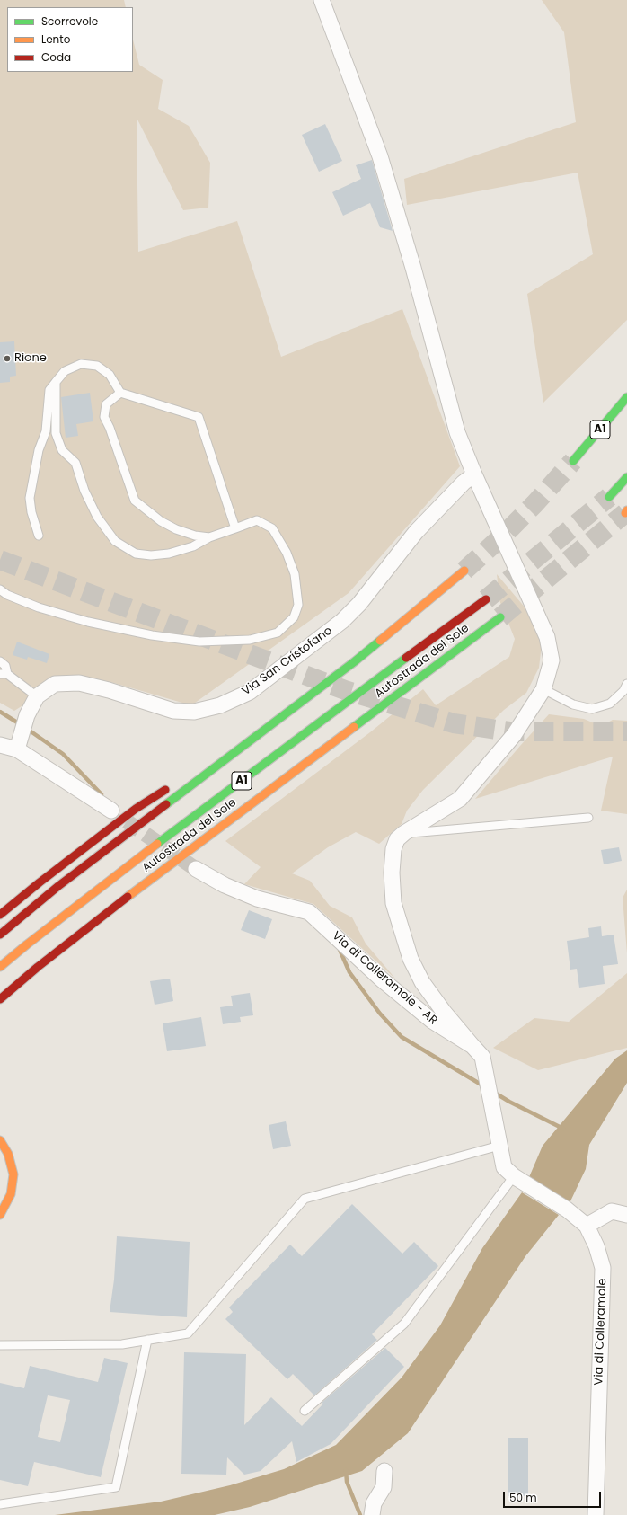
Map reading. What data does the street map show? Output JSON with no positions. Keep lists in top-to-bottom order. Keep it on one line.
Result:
{"streets":{"highway":["A1","Autostrada del Sole"],"street":["Via San Cristofano","Via di Colleramole - AR","Via di Colleramole"]},"crossings":[["Via di Colleramole - AR","Via di Colleramole"]],"places":["Rione"],"legend":["Scorrevole","Lento","Coda"],"scale_bar":"50 m"}
